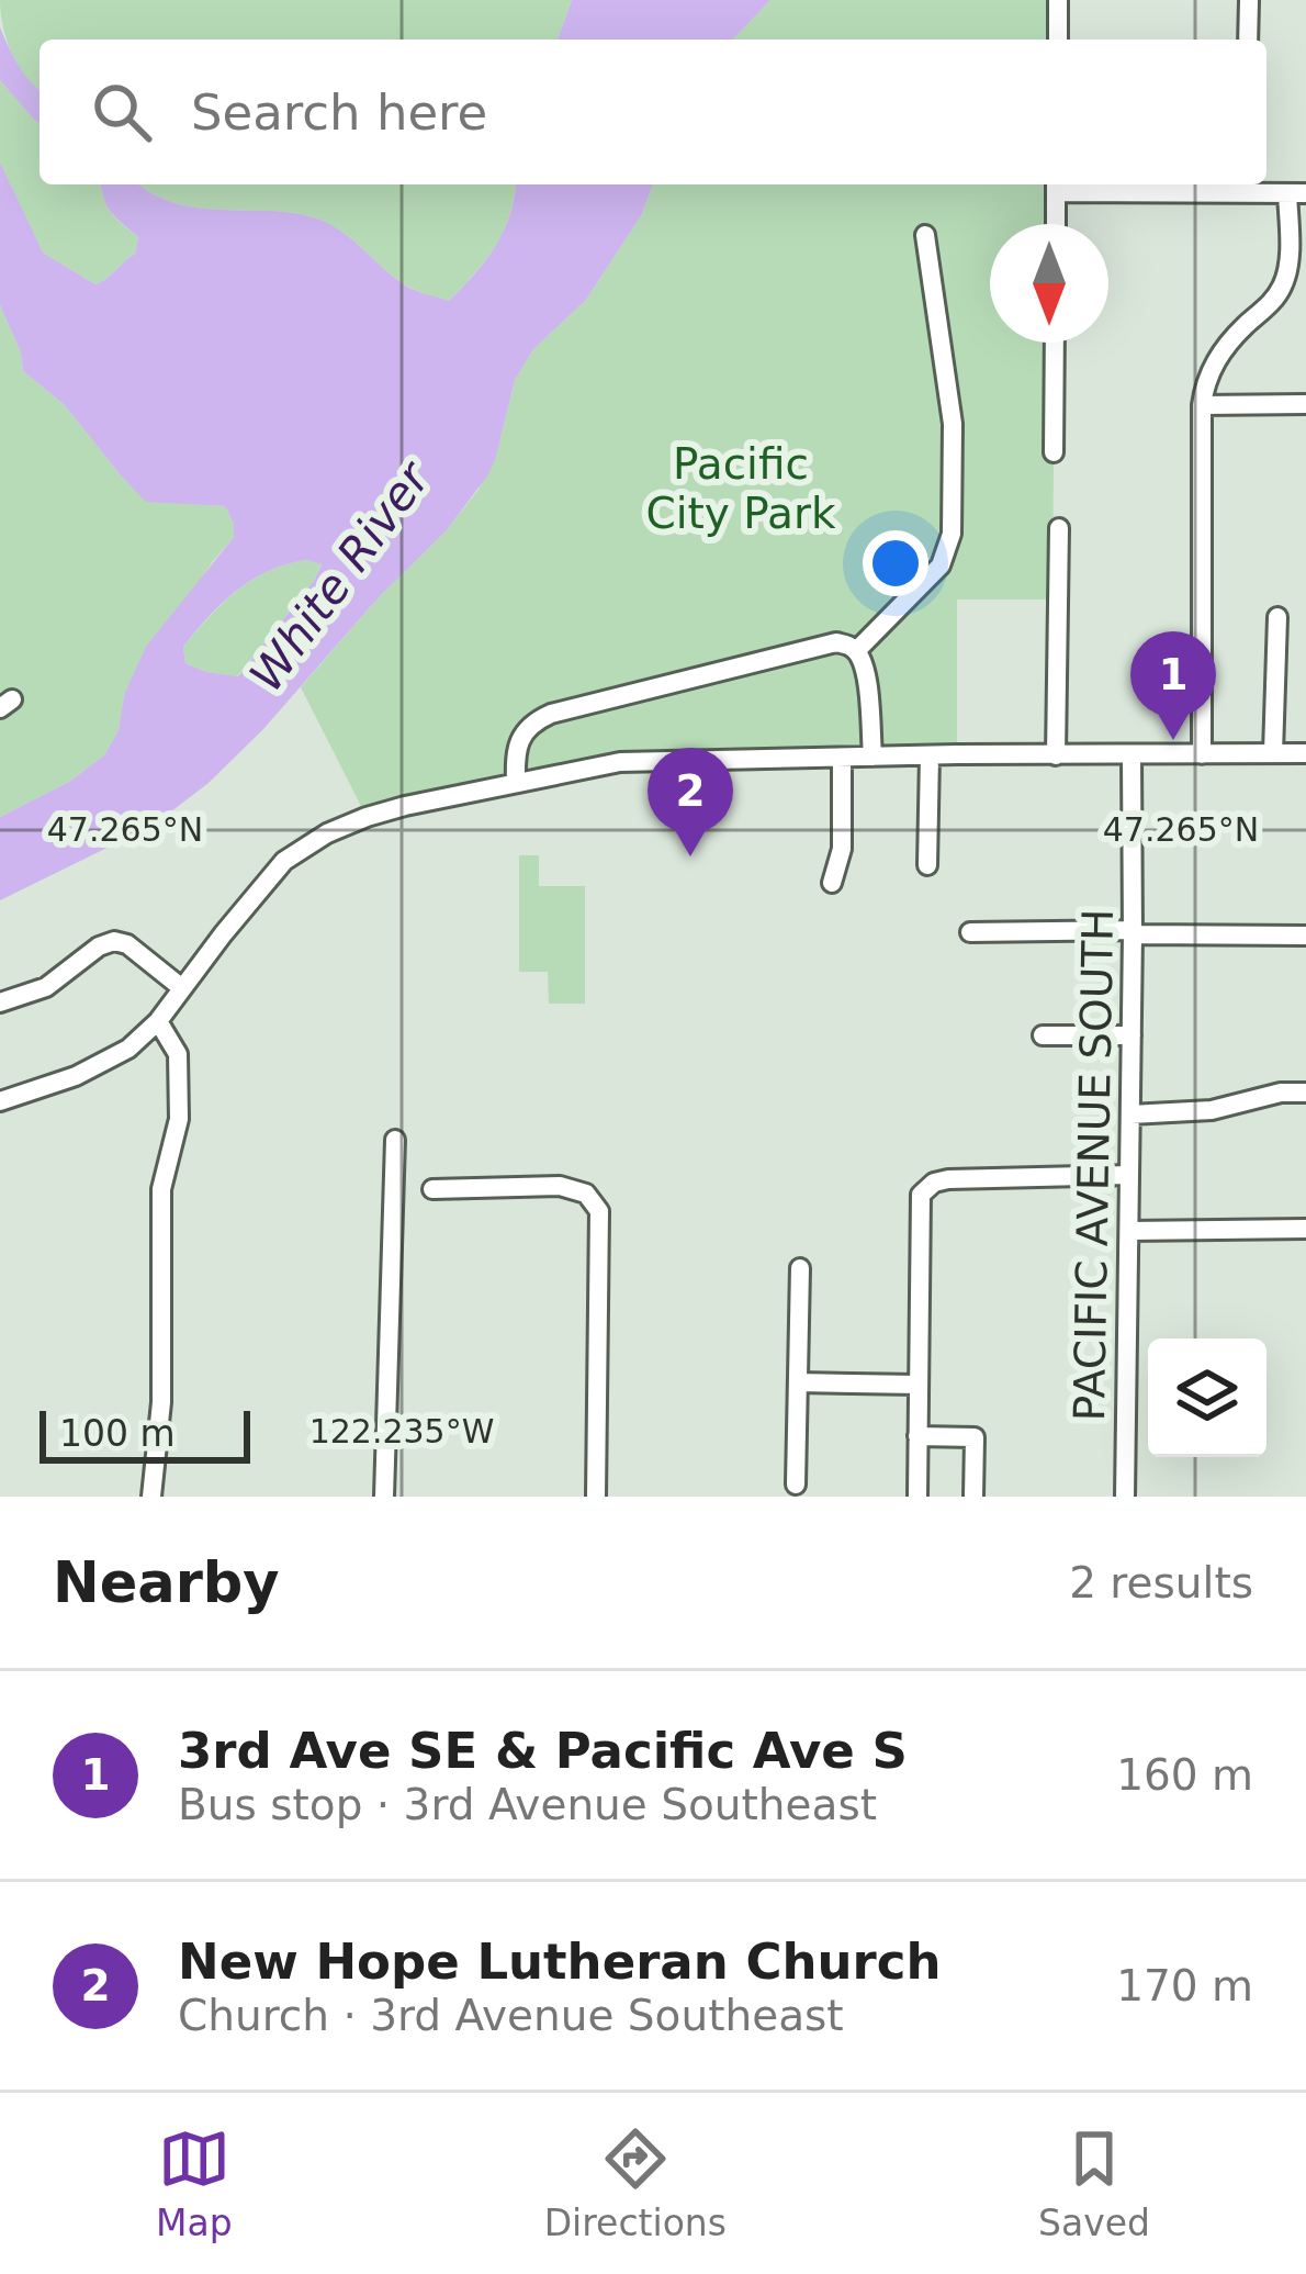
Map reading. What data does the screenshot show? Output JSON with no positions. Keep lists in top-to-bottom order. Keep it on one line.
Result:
{"streets":{"street":["PACIFIC AVENUE SOUTH"]},"water":["White River"],"parks":["Pacific City Park"],"scale_bar":"100 m","north":"bottom","page":{"search":"Search here","pins":["1","2"],"scale":"100 m","heading":["Nearby","2 results"],"list":[{"mark":"1","name":"3rd Ave SE & Pacific Ave S","note":"Bus stop · 3rd Avenue Southeast","value":"160 m"},{"mark":"2","name":"New Hope Lutheran Church","note":"Church · 3rd Avenue Southeast","value":"170 m"}],"nav":["Map","Directions","Saved"]},"coordinates":["47.265°N","122.235°W"]}
